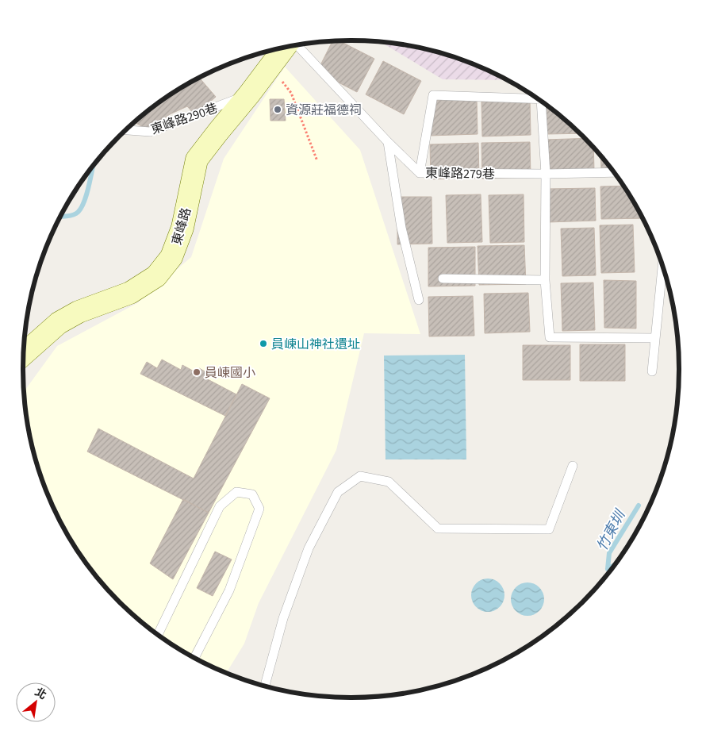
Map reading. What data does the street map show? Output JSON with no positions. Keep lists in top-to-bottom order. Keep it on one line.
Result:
{"streets":{"main road":["東峰路"],"lane":["東峰路290巷","東峰路279巷"]},"crossings":[["東峰路290巷","東峰路"]],"water":["竹東圳"],"places":["資源莊福德祠","員崠山神社遺址","員崠國小"],"north":"top right"}
